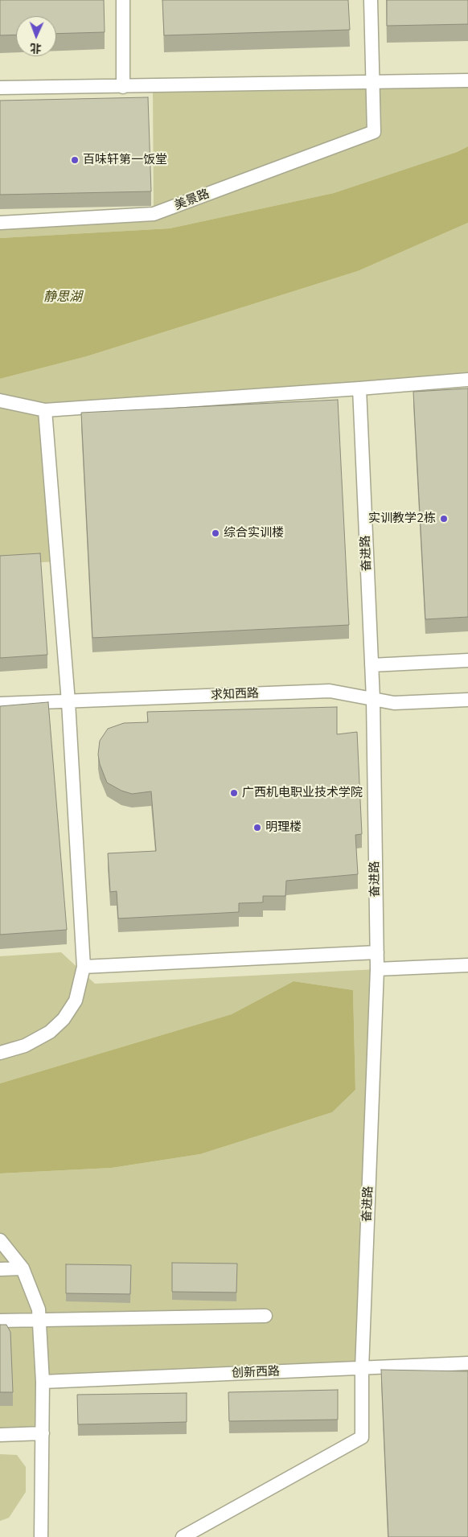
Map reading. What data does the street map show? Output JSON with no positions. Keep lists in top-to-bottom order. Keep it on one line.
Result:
{"streets":{"lane":["美景路","奋进路","求知西路","创新西路"]},"crossings":[["奋进路","求知西路"],["奋进路","创新西路"]],"water":["静思湖"],"places":["百味轩第一饭堂","实训教学2栋","综合实训楼","广西机电职业技术学院","明理楼"],"north":"bottom"}
